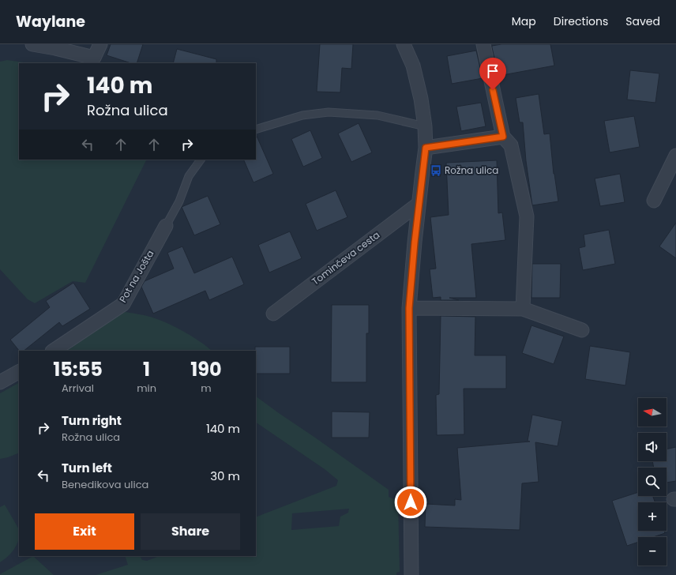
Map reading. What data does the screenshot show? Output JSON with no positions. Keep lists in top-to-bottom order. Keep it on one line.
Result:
{"streets":{"street":["Tominčeva cesta","Pot na Jošta"]},"places":{"bus stop":["Rožna ulica"]},"north":"left","page":{"header":"Waylane","nav":["Map","Directions","Saved"],"turn":["140 m","Rožna ulica"],"eta":["15:55","Arrival","1","min","190","m"],"map_buttons":["+","−"],"list":[{"name":"Turn right","note":"Rožna ulica","value":"140 m"},{"name":"Turn left","note":"Benedikova ulica","value":"30 m"}],"buttons":["Exit","Share"]}}
